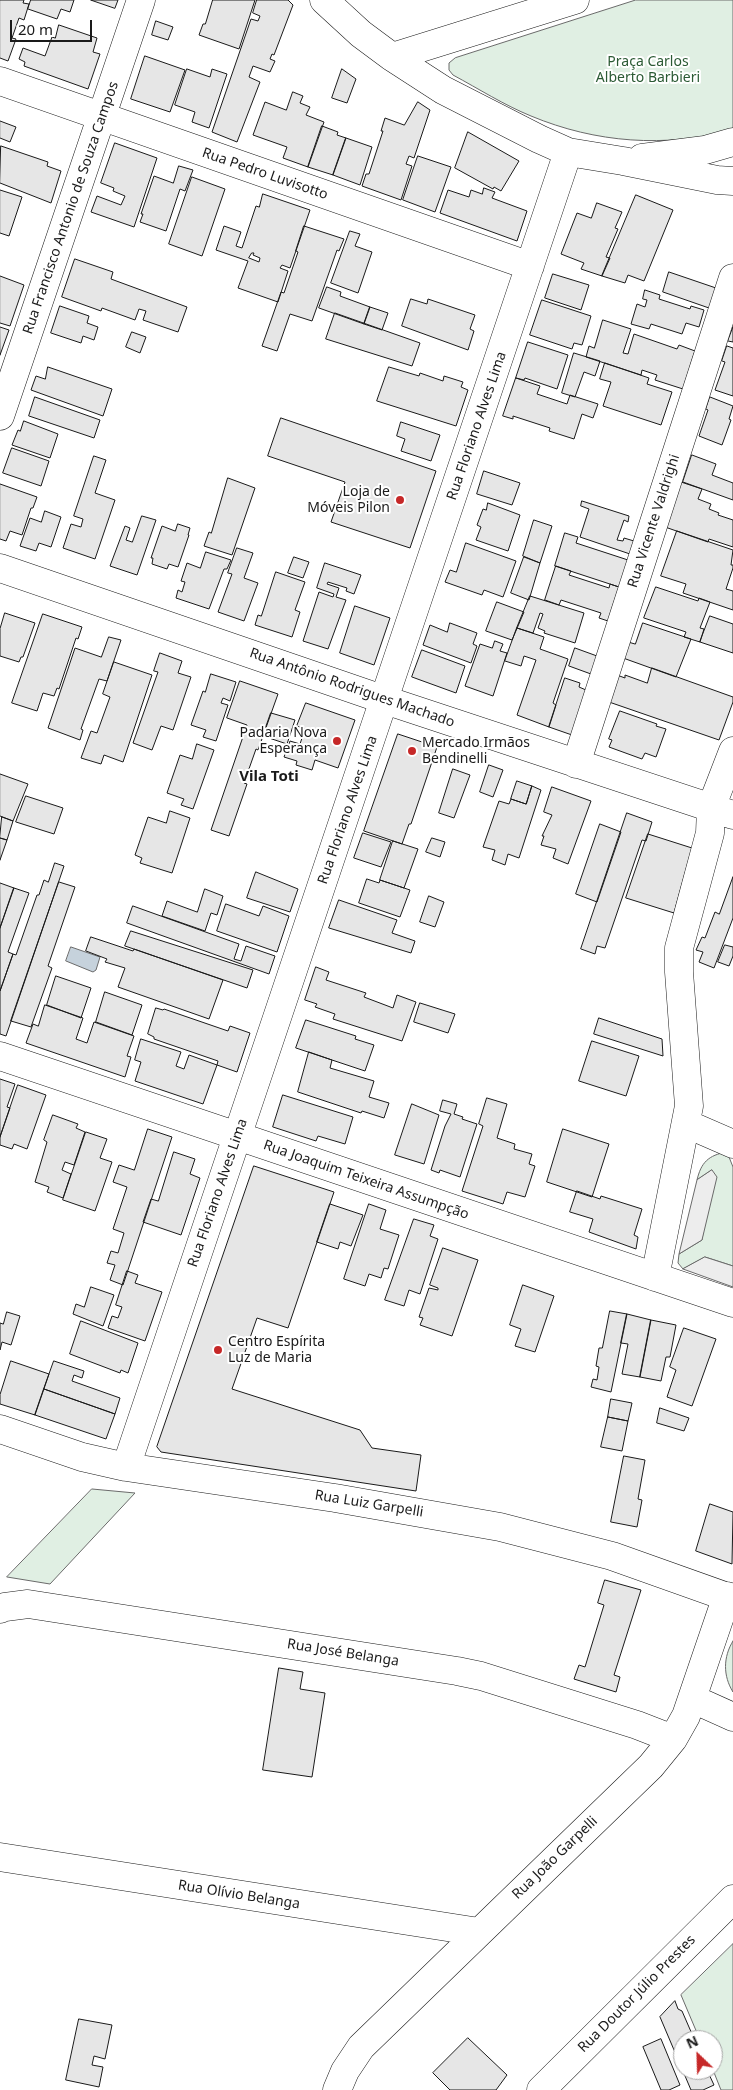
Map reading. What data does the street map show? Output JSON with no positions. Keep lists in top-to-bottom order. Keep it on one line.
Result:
{"streets":{"street":["Rua Pedro Luvisotto","Rua Francisco Antonio de Souza Campos","Rua Floriano Alves Lima","Rua Vicente Valdrighi","Rua Antônio Rodrigues Machado","Rua Joaquim Teixeira Assumpção","Rua Luiz Garpelli","Rua José Belanga","Rua João Garpelli","Rua Olívio Belanga","Rua Doutor Júlio Prestes"]},"crossings":[["Rua Pedro Luvisotto","Rua Francisco Antonio de Souza Campos"],["Rua Pedro Luvisotto","Rua Floriano Alves Lima"],["Rua Floriano Alves Lima","Rua Antônio Rodrigues Machado"],["Rua Floriano Alves Lima","Rua Joaquim Teixeira Assumpção"],["Rua Floriano Alves Lima","Rua Luiz Garpelli"],["Rua Vicente Valdrighi","Rua Antônio Rodrigues Machado"],["Rua Luiz Garpelli","Rua João Garpelli"],["Rua José Belanga","Rua João Garpelli"],["Rua João Garpelli","Rua Olívio Belanga"]],"districts":["Vila Toti"],"parks":["Praça Carlos Alberto Barbieri"],"places":["Loja de Móveis Pilon","Padaria Nova Esperança","Mercado Irmãos Bendinelli","Centro Espírita Luz de Maria"],"scale_bar":"20 m","north":"top left"}
